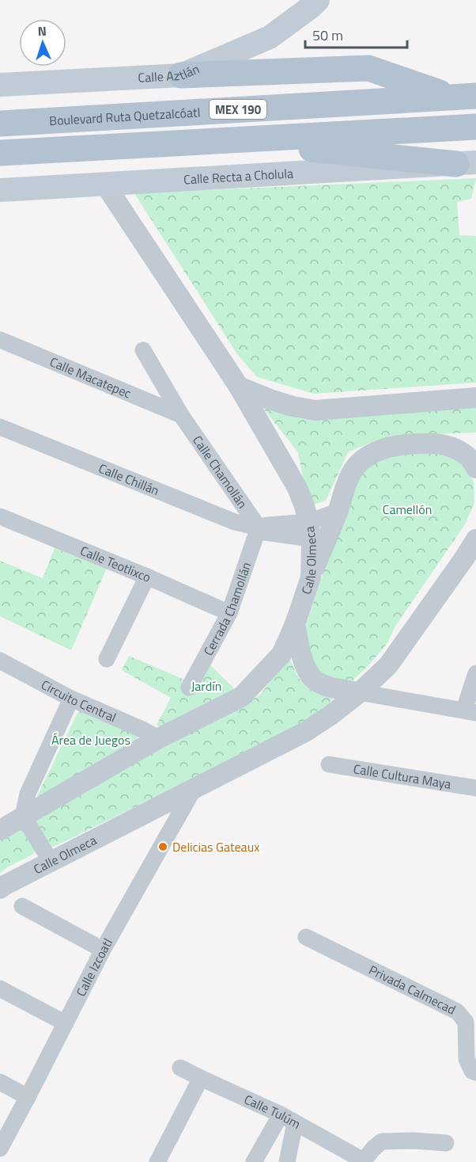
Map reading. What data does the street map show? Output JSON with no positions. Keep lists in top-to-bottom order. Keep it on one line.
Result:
{"streets":{"main road":["Calle Aztlán","MEX 190","Boulevard Ruta Quetzalcóatl","Calle Recta a Cholula"],"street":["Calle Macatepec","Calle Chamollán","Calle Chillán","Calle Olmeca","Calle Teotlixco","Cerrada Chamollán","Circuito Central","Calle Cultura Maya","Calle Izcoatl","Privada Calmecad","Calle Tulúm"]},"crossings":[["Calle Recta a Cholula","Calle Olmeca"],["Calle Macatepec","Calle Chamollán"],["Calle Chamollán","Calle Chillán"],["Calle Chamollán","Cerrada Chamollán"],["Calle Chillán","Calle Olmeca"],["Calle Chillán","Cerrada Chamollán"],["Calle Olmeca","Circuito Central"],["Calle Olmeca","Calle Izcoatl"],["Calle Teotlixco","Cerrada Chamollán"]],"parks":["Camellón","Jardín","Área de Juegos"],"places":["Delicias Gateaux"],"scale_bar":"50 m","north":"top"}
